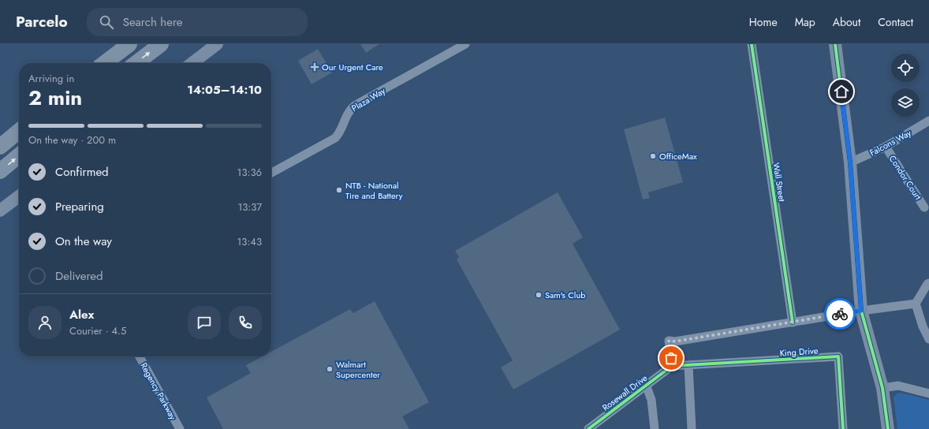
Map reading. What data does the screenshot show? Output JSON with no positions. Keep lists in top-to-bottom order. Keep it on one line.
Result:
{"streets":{"street":["Plaza Way","Falcons Way","Condor Court","Wall Street","King Drive","Regency Parkway","Rosewall Drive"]},"crossings":[["Falcons Way","Condor Court"]],"places":{"health":["Our Urgent Care"],"other":["OfficeMax","NTB - National Tire and Battery","Sam's Club","Walmart Supercenter"]},"page":{"header":"Parcelo","search":"Search here","nav":["Home","Map","About","Contact"],"heading":["2 min","Arriving in","14:05–14:10"],"panel":["Alex","Courier · 4.5"],"bar":"On the way · 200 m","list":[["Confirmed","13:36"],["Preparing","13:37"],["On the way","13:43"],"Delivered"]}}
